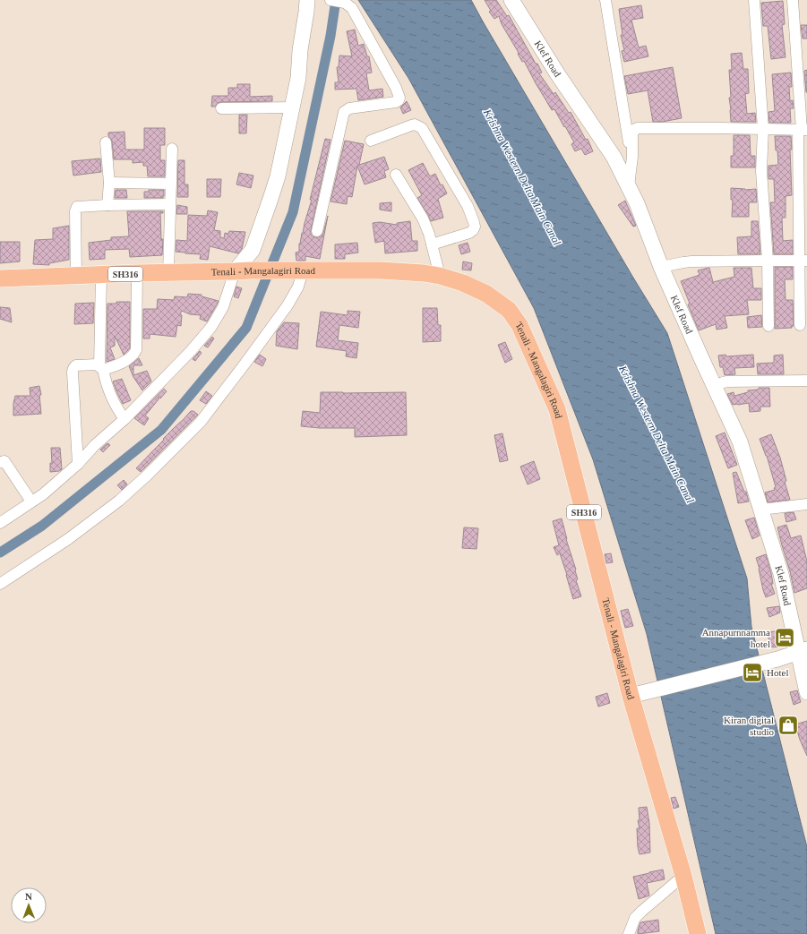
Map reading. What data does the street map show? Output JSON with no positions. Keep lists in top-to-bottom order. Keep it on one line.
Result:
{"streets":{"main road":["Klef Road","Tenali - Mangalagiri Road","SH316"]},"water":["Krishna Western Delta Main Canal"],"places":{"hotel":["Annapurnnamma hotel","Hotel"],"shop":["Kiran digital studio"]},"north":"top"}
